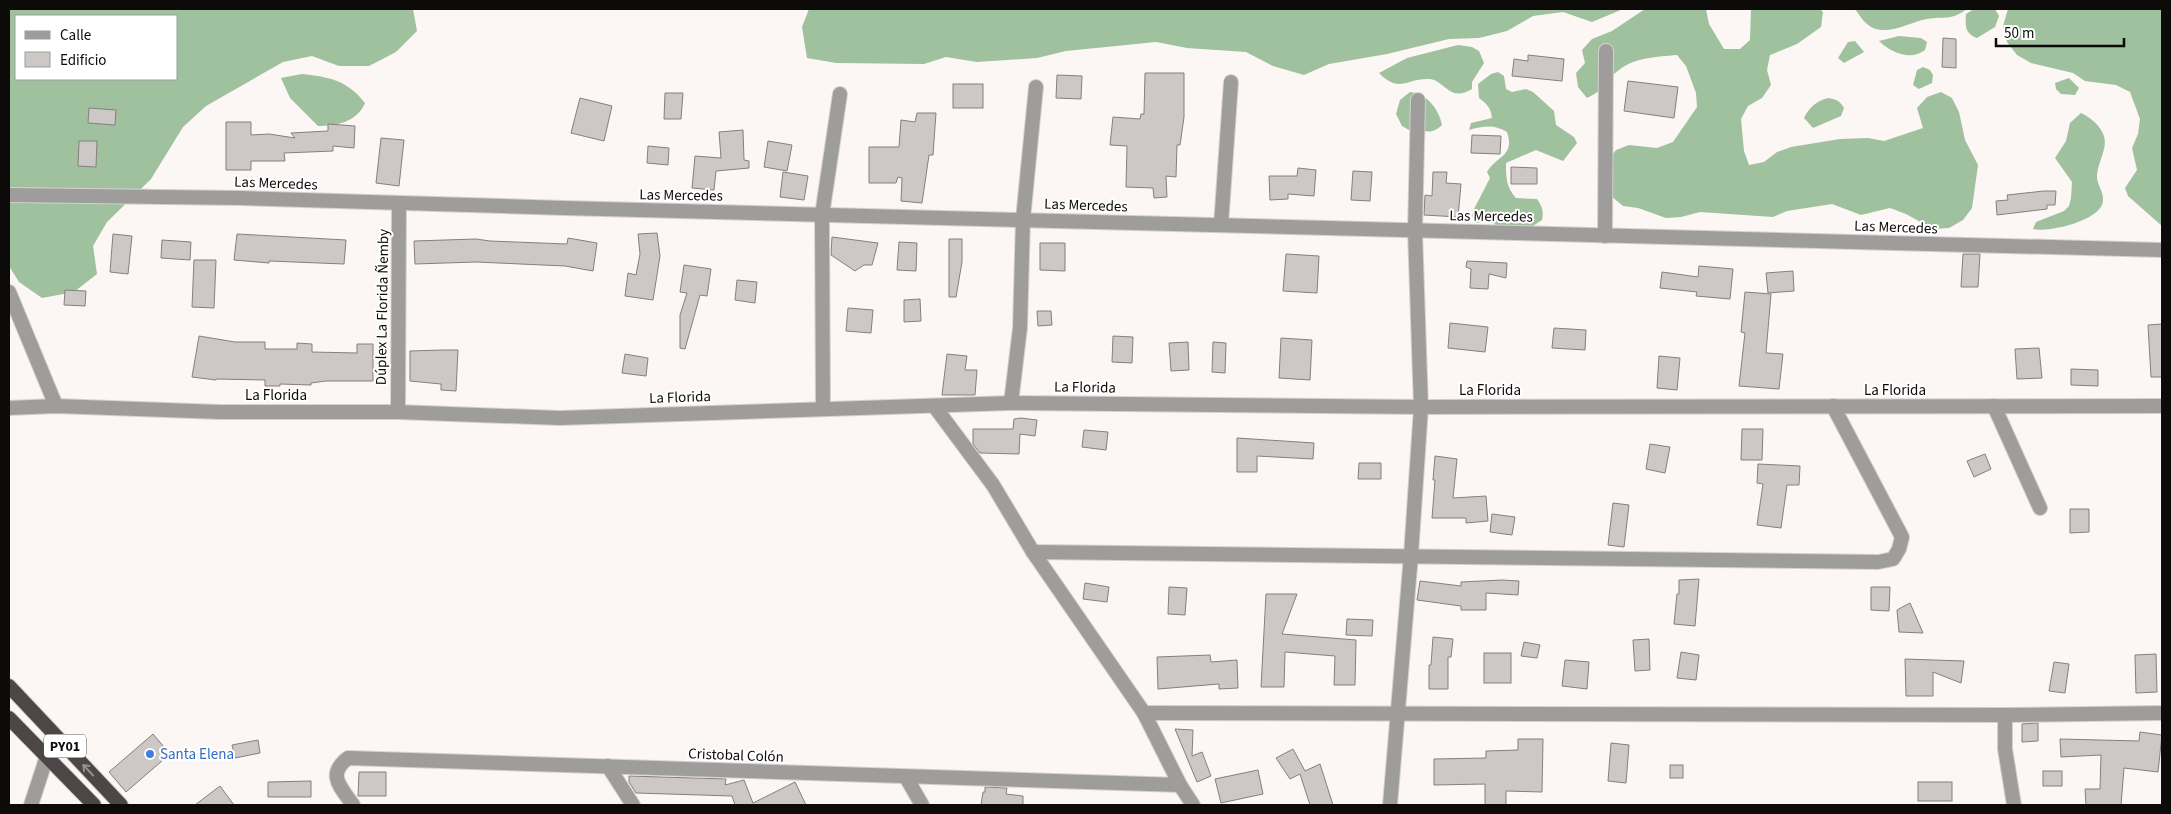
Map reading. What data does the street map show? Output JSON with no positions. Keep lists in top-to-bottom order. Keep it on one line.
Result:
{"streets":{"highway":["PY01"],"street":["Las Mercedes","Dúplex La Florida Ñemby","La Florida","Cristobal Colón"]},"crossings":[["Las Mercedes","Dúplex La Florida Ñemby"],["Dúplex La Florida Ñemby","La Florida"]],"places":["Santa Elena"],"legend":["Calle","Edificio"],"scale_bar":"50 m"}
